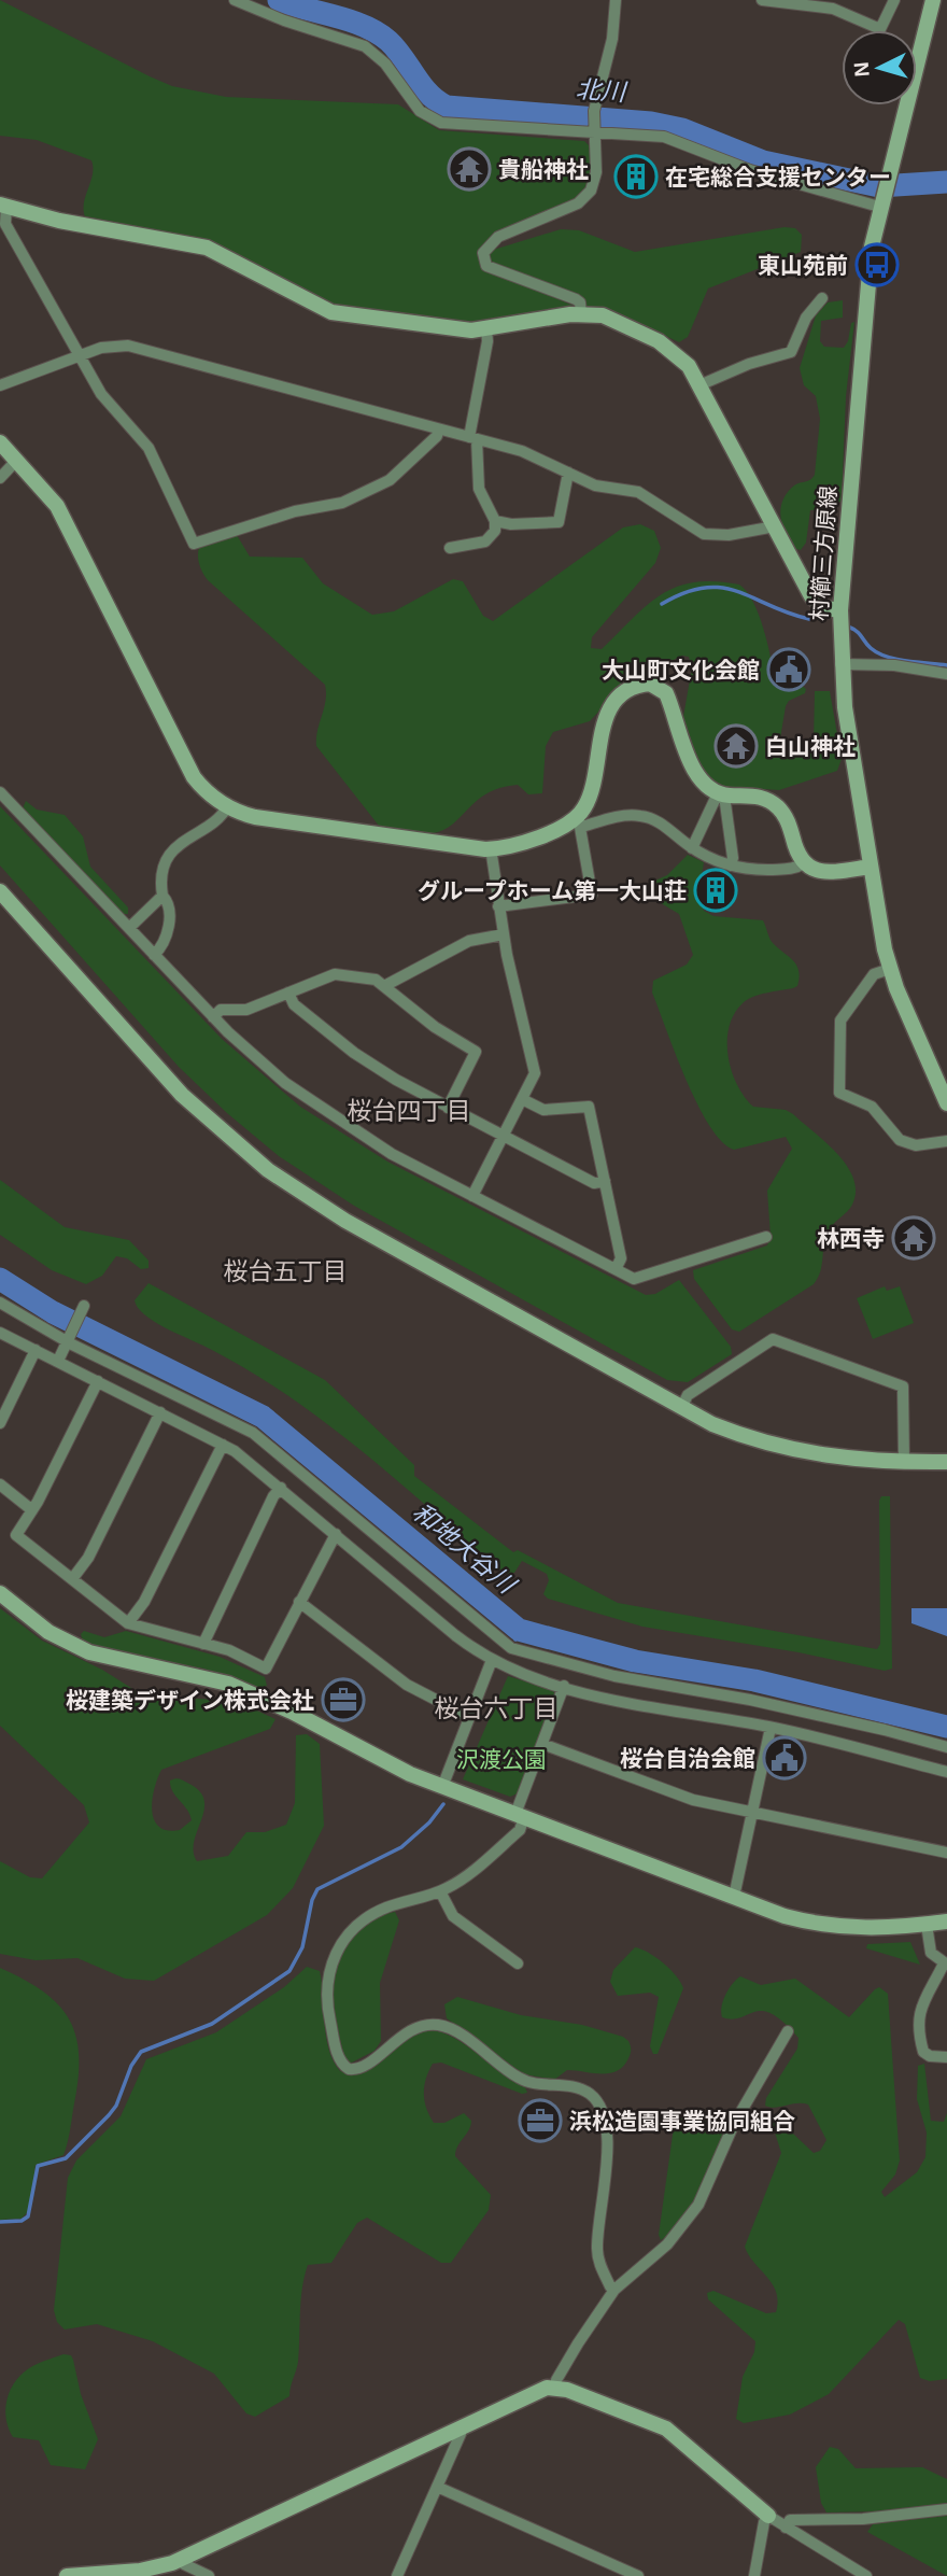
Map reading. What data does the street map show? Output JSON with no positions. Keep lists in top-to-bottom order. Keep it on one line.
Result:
{"streets":{"street":["村櫛三方原線"]},"districts":["桜台四丁目","桜台五丁目","桜台六丁目"],"water":["北川","和地大谷川"],"parks":["沢渡公園"],"places":{"temple":["貴船神社","白山神社","林西寺"],"building":["在宅総合支援センター","グループホーム第一大山荘"],"bus stop":["東山苑前"],"public building":["大山町文化会館","桜台自治会館"],"office":["桜建築デザイン株式会社","浜松造園事業協同組合"]},"north":"left"}
